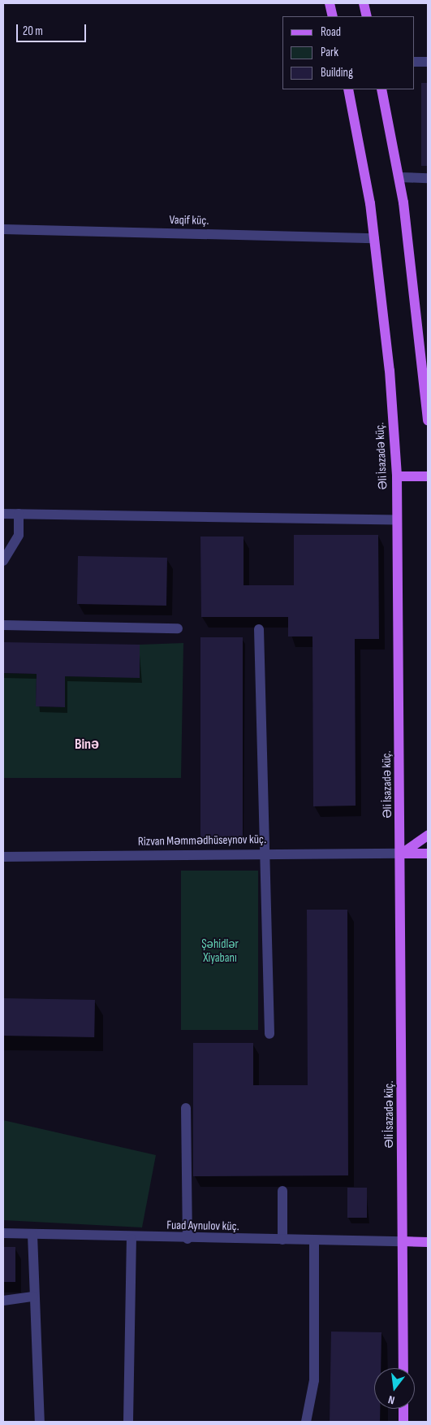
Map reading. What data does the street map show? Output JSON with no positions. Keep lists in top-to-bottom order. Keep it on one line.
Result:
{"streets":{"main road":["Əli İsazadə küç."],"street":["Vaqif küç.","Rizvan Məmmədhüseynov küç.","Fuad Aynulov küç."]},"crossings":[["Vaqif küç.","Əli İsazadə küç."],["Əli İsazadə küç.","Rizvan Məmmədhüseynov küç."],["Əli İsazadə küç.","Fuad Aynulov küç."]],"districts":["Binə"],"parks":["Şəhidlər Xiyabanı"],"legend":["Road","Park","Building"],"scale_bar":"20 m","north":"bottom"}
